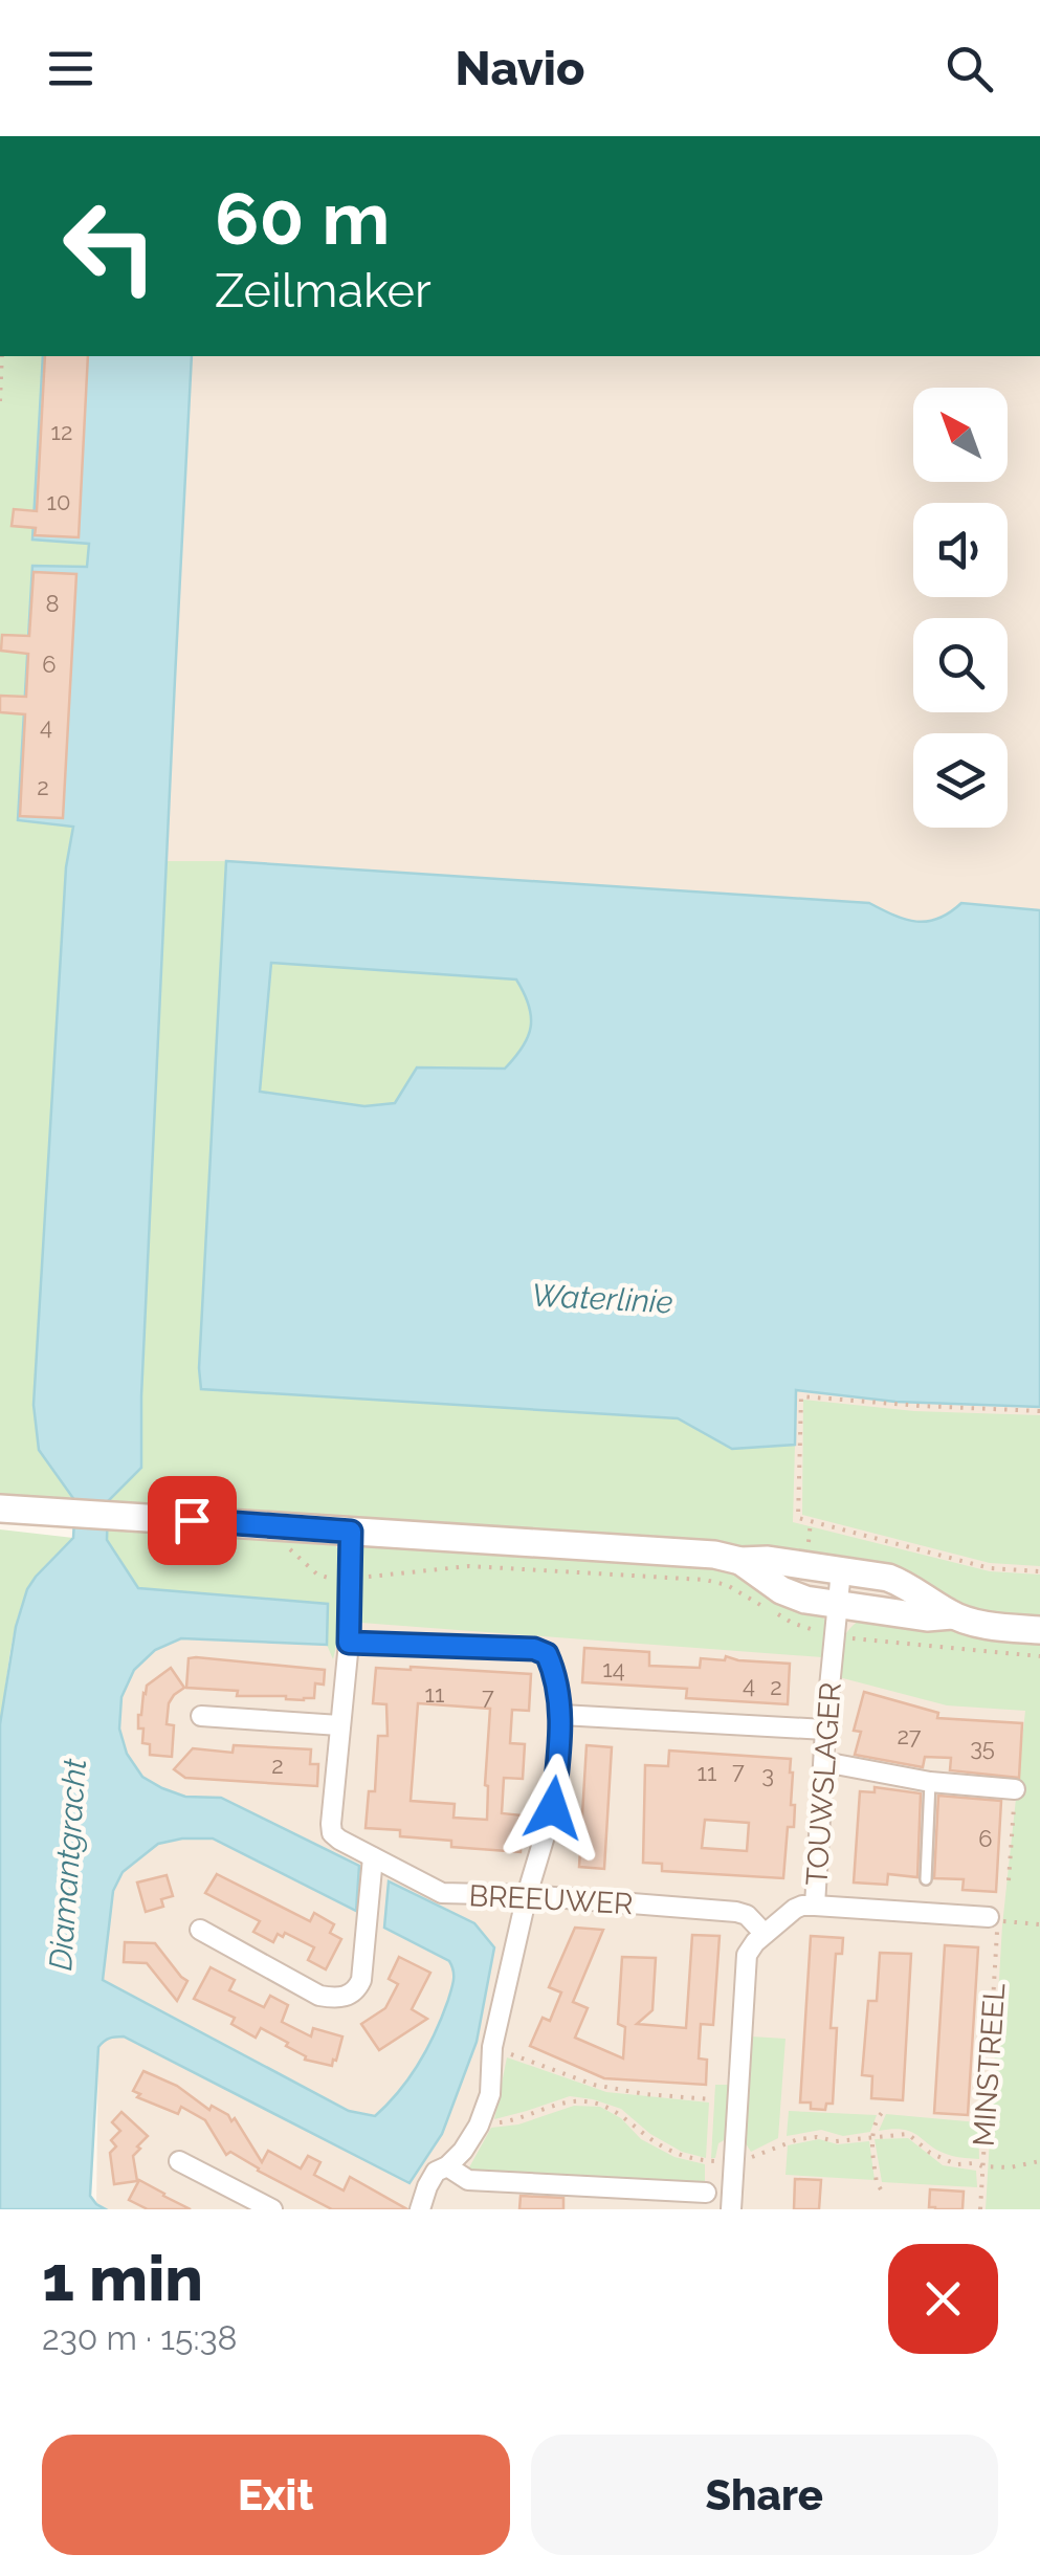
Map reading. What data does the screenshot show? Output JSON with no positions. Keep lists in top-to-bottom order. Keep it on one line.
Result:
{"streets":{"street":["TOUWSLAGER","BREEUWER"],"path":["MINSTREEL"]},"crossings":[["TOUWSLAGER","BREEUWER"]],"water":["Waterlinie","Diamantgracht"],"house_numbers":["12","10","8","6","4","2","14","4","2","11","7","27","35","2","7","11","3","6"],"north":"top left","page":{"header":"Navio","turn":["60 m","Zeilmaker"],"heading":["1 min","230 m · 15:38"],"buttons":["Exit","Share"]}}
